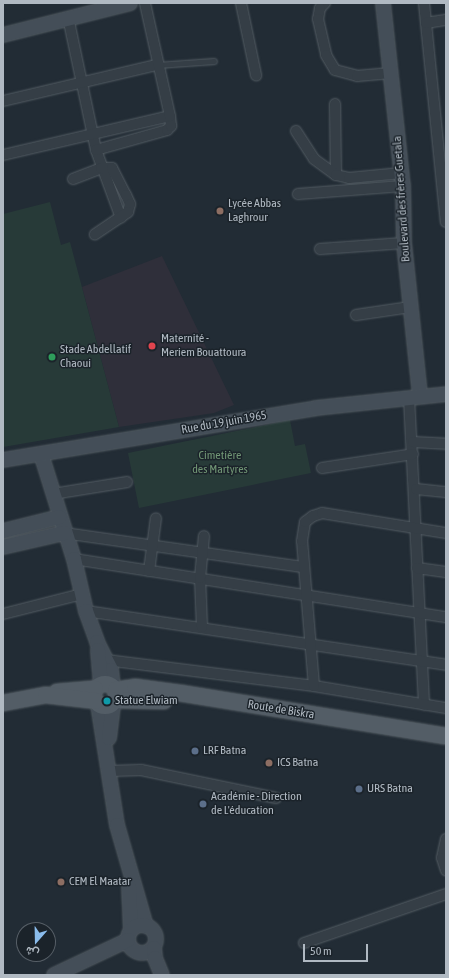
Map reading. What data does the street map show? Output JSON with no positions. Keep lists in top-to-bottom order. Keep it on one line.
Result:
{"streets":{"main road":["Route de Biskra"],"street":["Boulevard des frères Guetala","Rue du 19 juin 1965"]},"crossings":[["Boulevard des frères Guetala","Rue du 19 juin 1965"]],"parks":["Cimetière des Martyres"],"places":["Lycée Abbas Laghrour","Maternité - Meriem Bouattoura","Stade Abdellatif Chaoui","Statue Elwiam","LRF Batna","ICS Batna","URS Batna","Académie - Direction de L'éducation","CEM El Maatar"],"scale_bar":"50 m","north":"bottom"}
